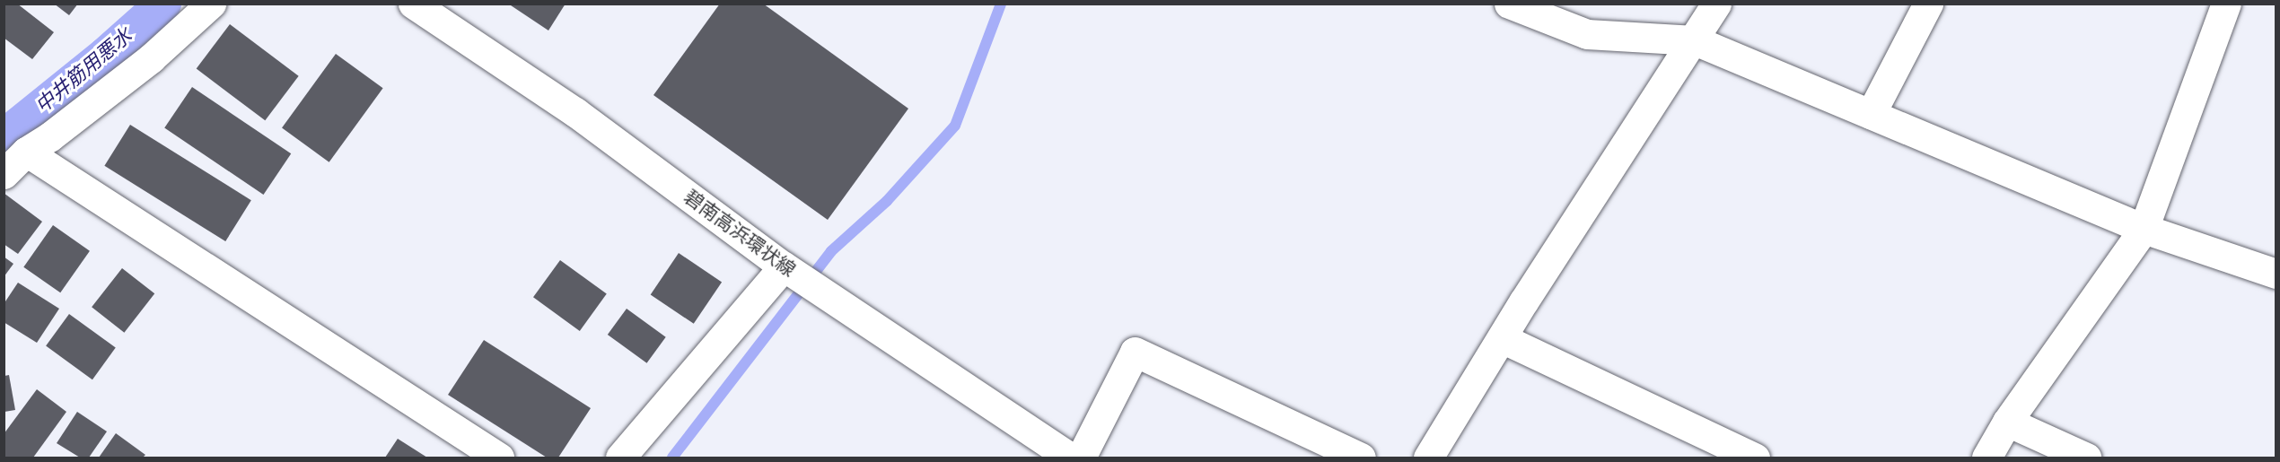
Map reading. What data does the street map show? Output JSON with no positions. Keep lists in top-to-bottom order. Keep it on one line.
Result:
{"streets":{"street":["碧南高浜環状線"]},"water":["中井筋用悪水"]}
